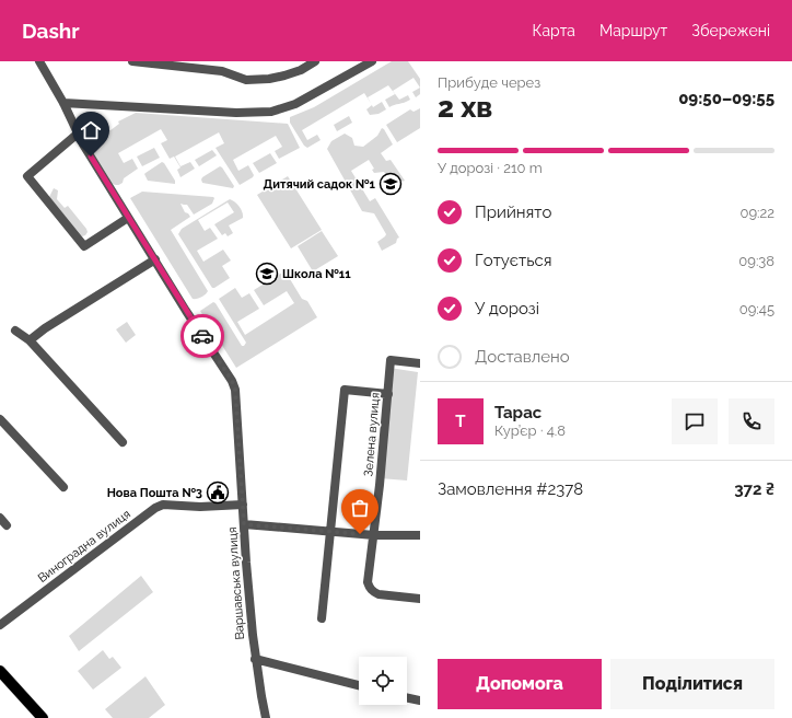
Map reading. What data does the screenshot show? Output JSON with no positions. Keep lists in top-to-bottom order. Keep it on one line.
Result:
{"streets":{"street":["Зелена вулиця","Виноградна вулиця","Варшавська вулиця"]},"crossings":[["Виноградна вулиця","Варшавська вулиця"]],"places":{"school or university":["Дитячий садок №1","Школа №11"],"public building":["Нова Пошта №3"]},"page":{"header":"Dashr","nav":["Карта","Маршрут","Збережені"],"heading":["2 хв","Прибуде через","09:50–09:55"],"panel":["Тарас","Кур’єр · 4.8","Замовлення #2378","372 ₴"],"bar":"У дорозі · 210 m","list":[["Прийнято","09:22"],["Готується","09:38"],["У дорозі","09:45"],"Доставлено"],"round":"Т","buttons":["Допомога","Поділитися"]}}
